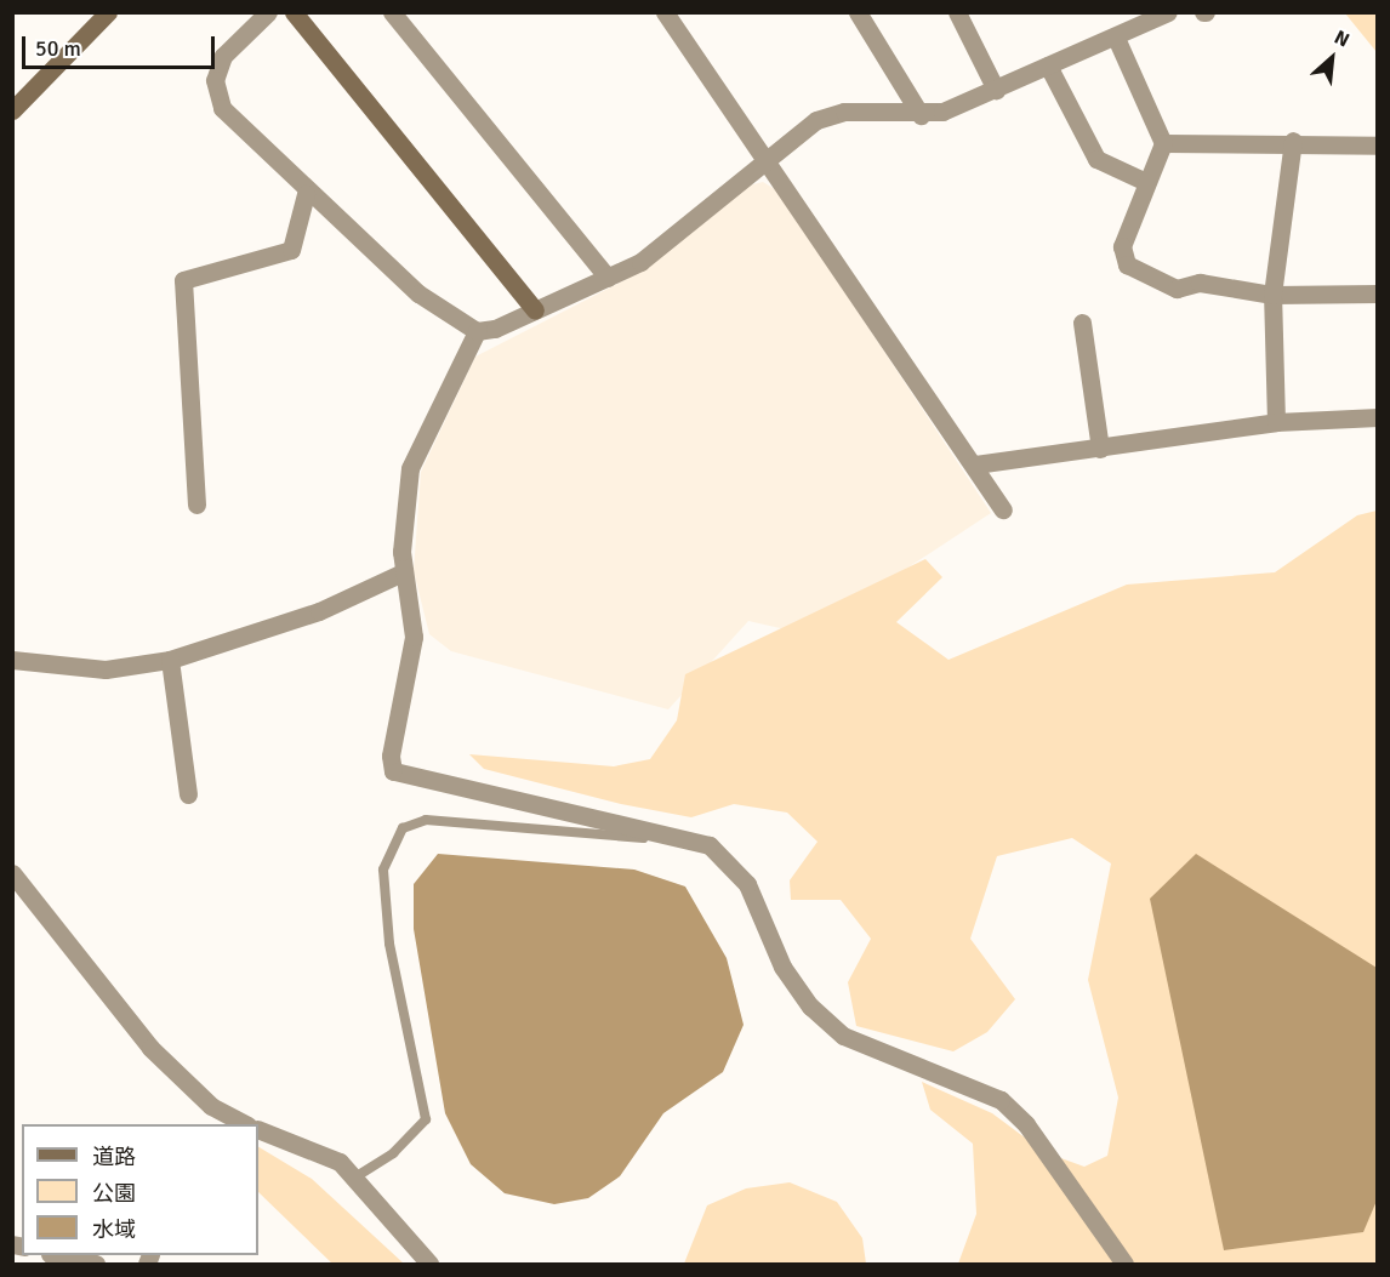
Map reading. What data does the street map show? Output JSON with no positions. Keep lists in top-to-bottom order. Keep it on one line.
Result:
{"legend":["道路","公園","水域"],"scale_bar":"50 m","north":"top right"}
